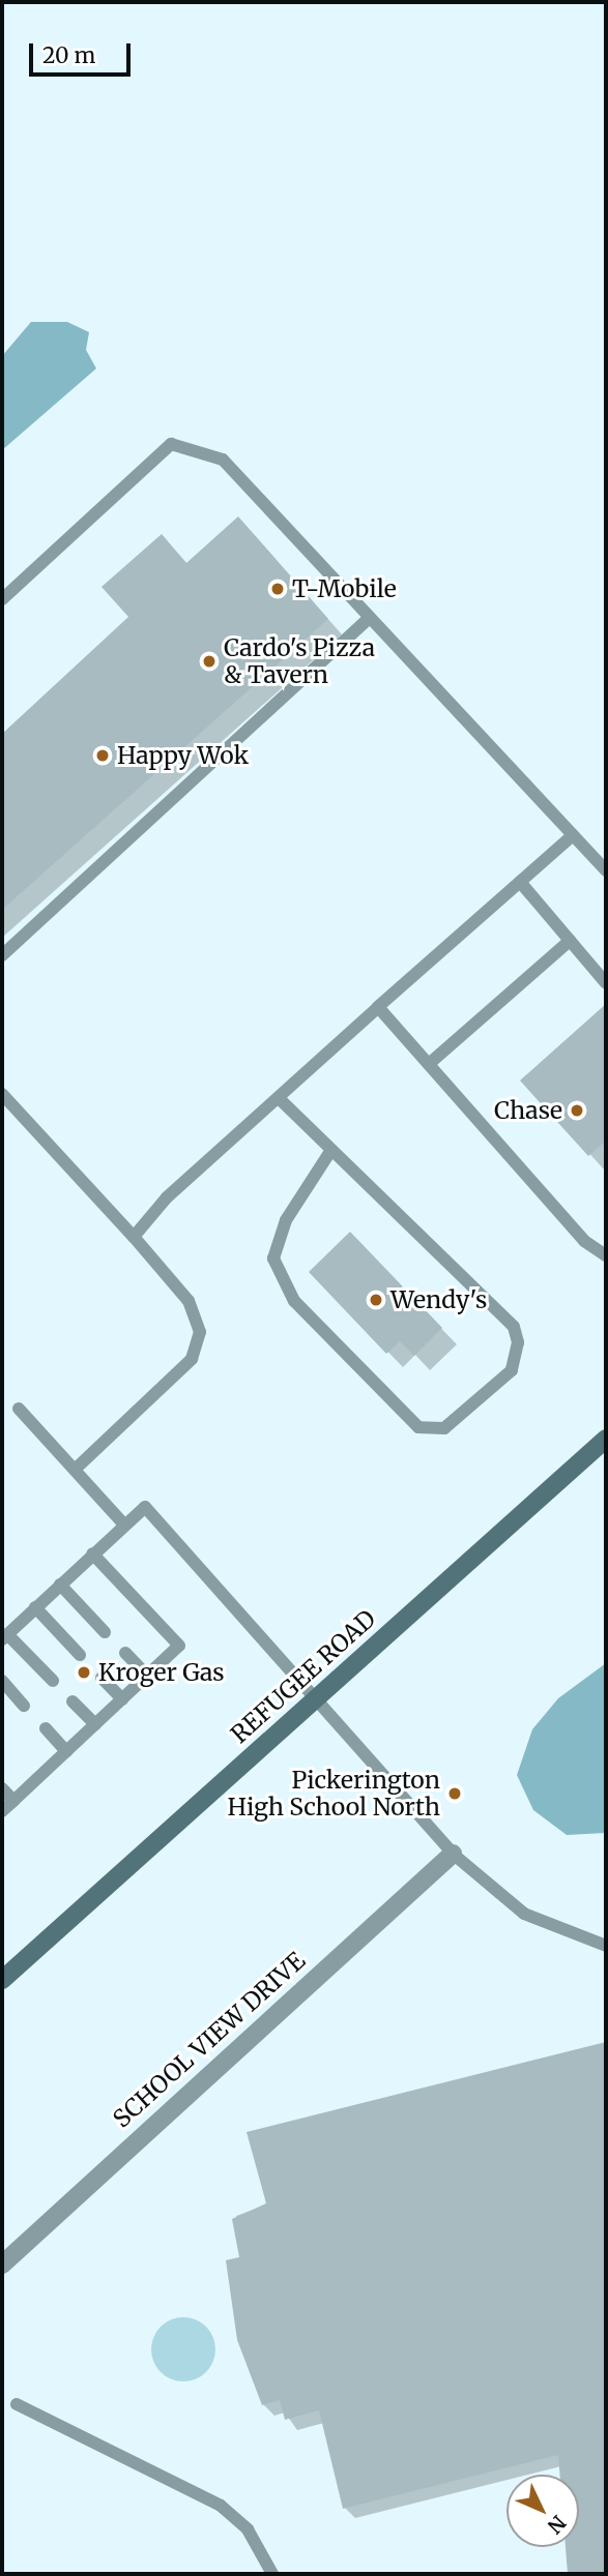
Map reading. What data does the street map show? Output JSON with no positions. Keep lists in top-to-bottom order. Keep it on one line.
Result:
{"streets":{"main road":["REFUGEE ROAD"],"street":["SCHOOL VIEW DRIVE"]},"places":["T-Mobile","Cardo's Pizza & Tavern","Happy Wok","Chase","Wendy's","Kroger Gas","Pickerington High School North"],"scale_bar":"20 m","north":"bottom right"}
